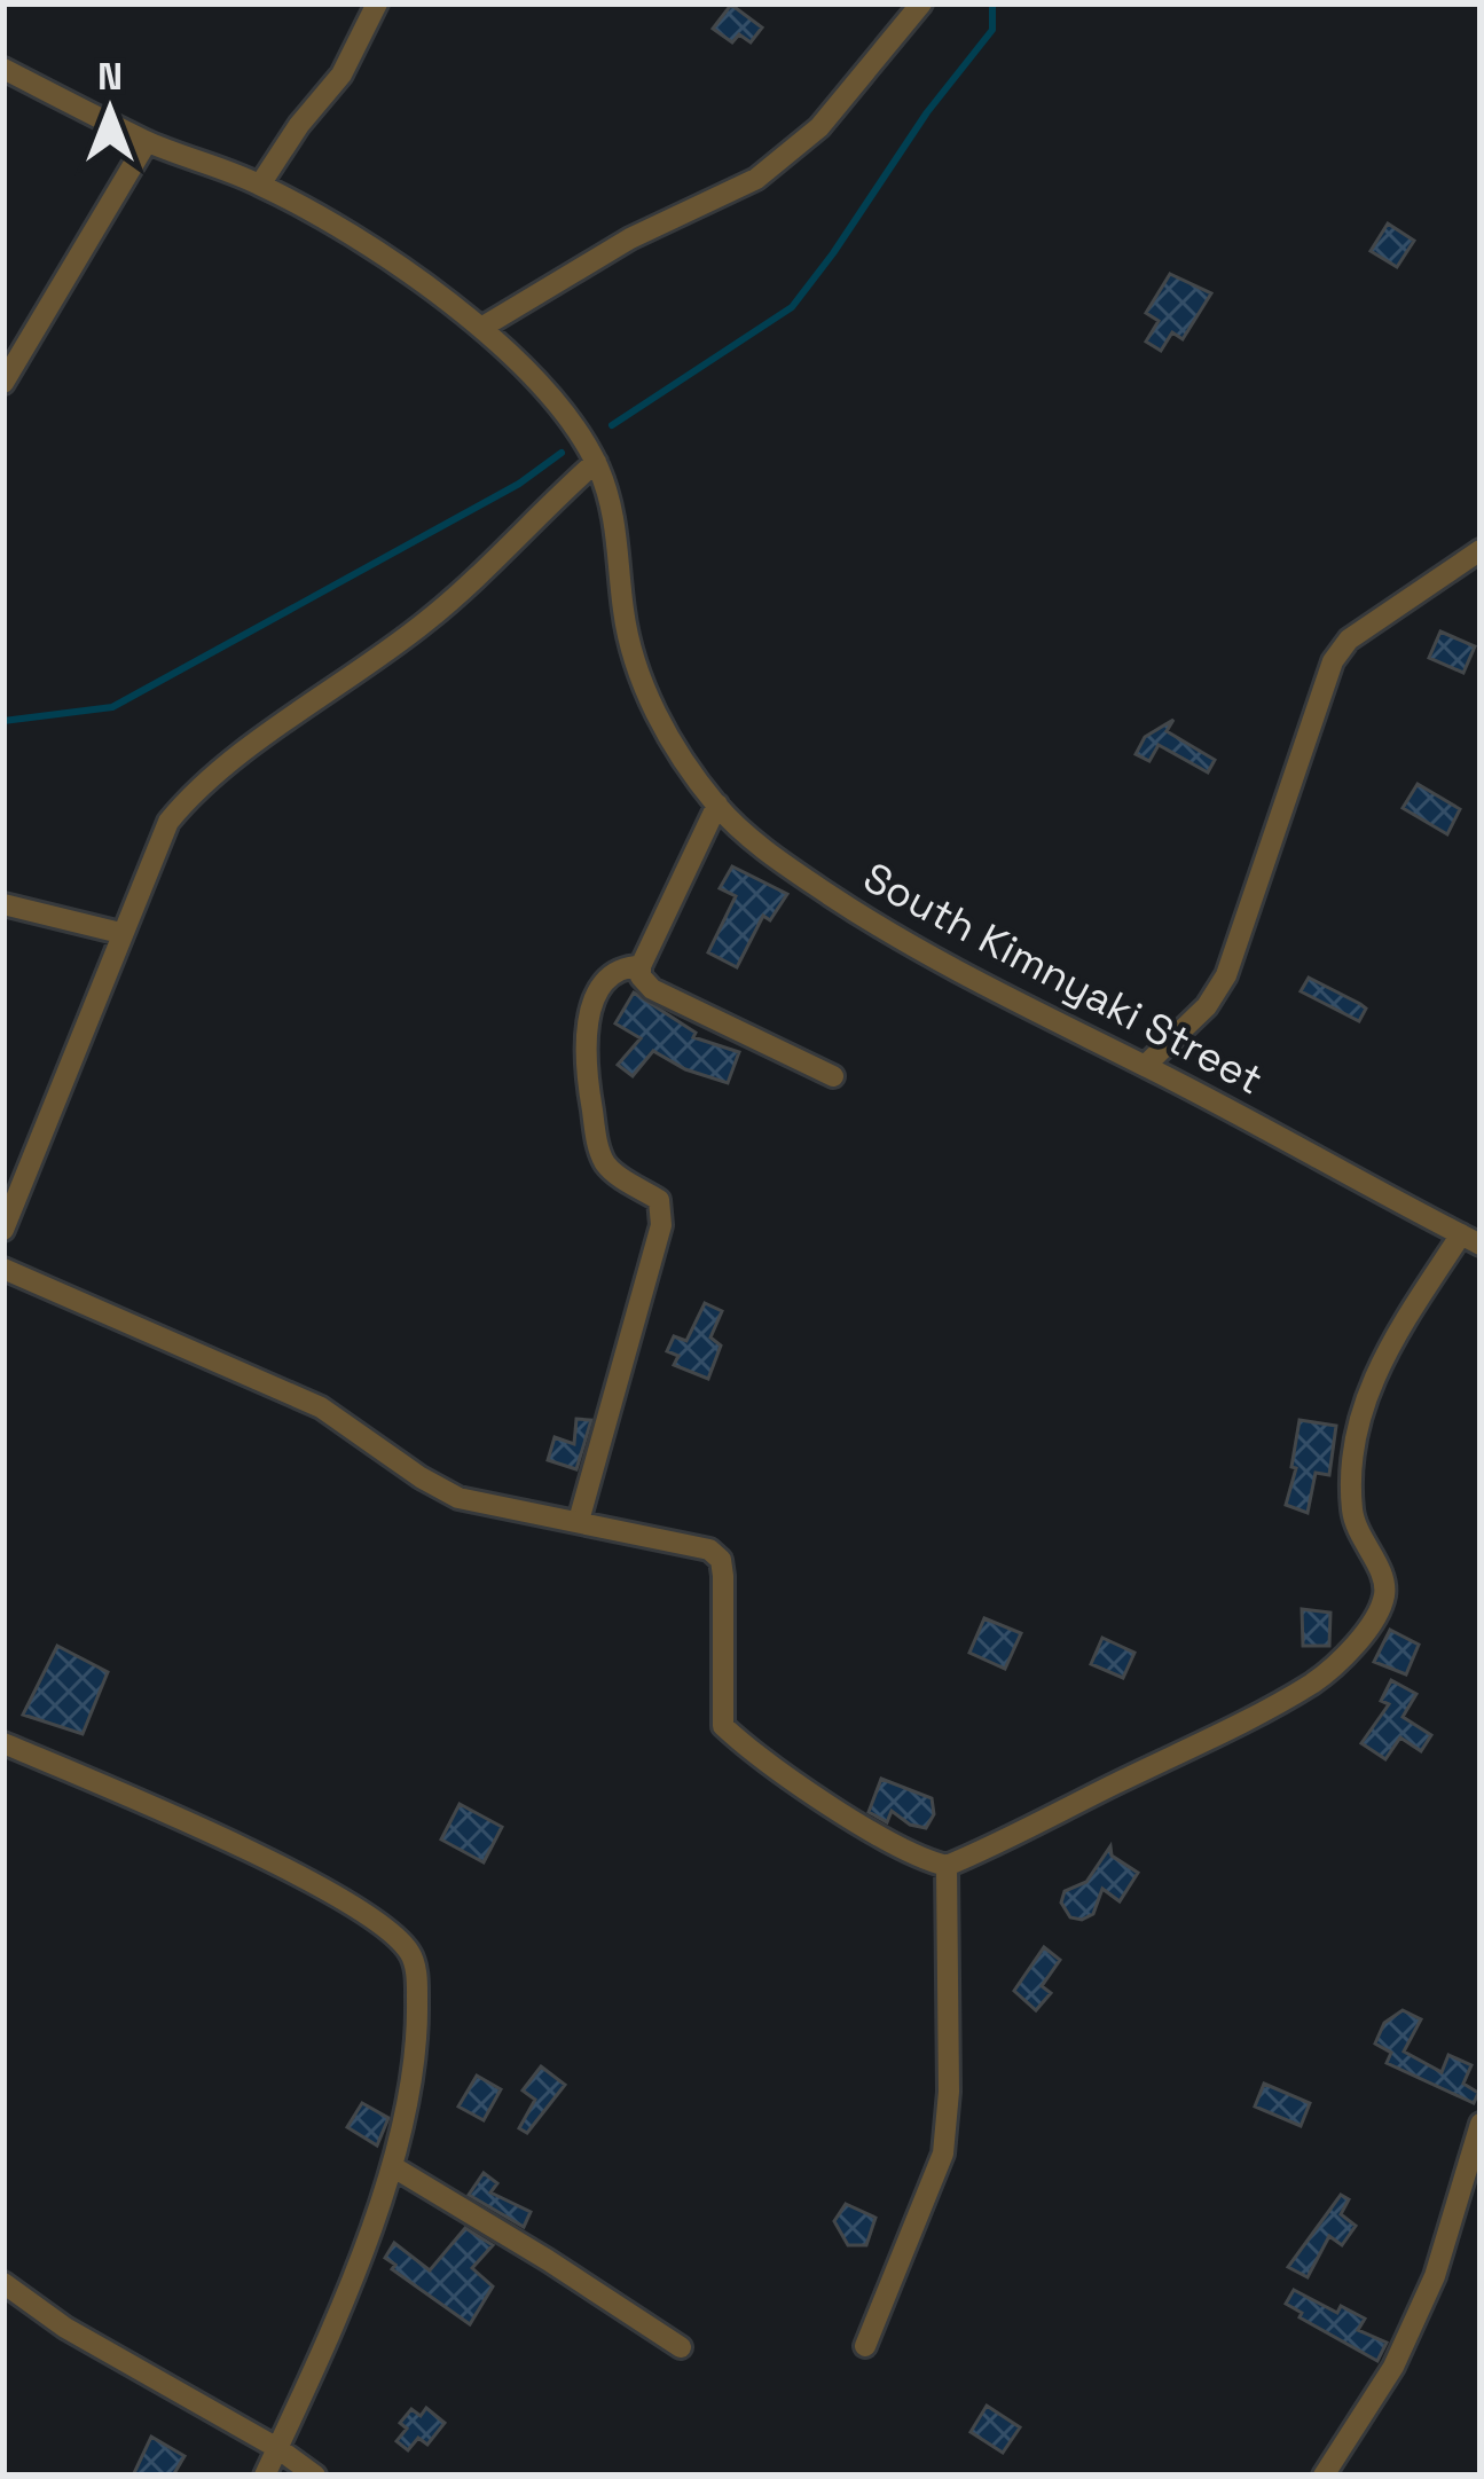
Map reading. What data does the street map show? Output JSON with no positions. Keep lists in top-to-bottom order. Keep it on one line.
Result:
{"streets":{"street":["South Kimnyaki Street"]},"north":"top"}
